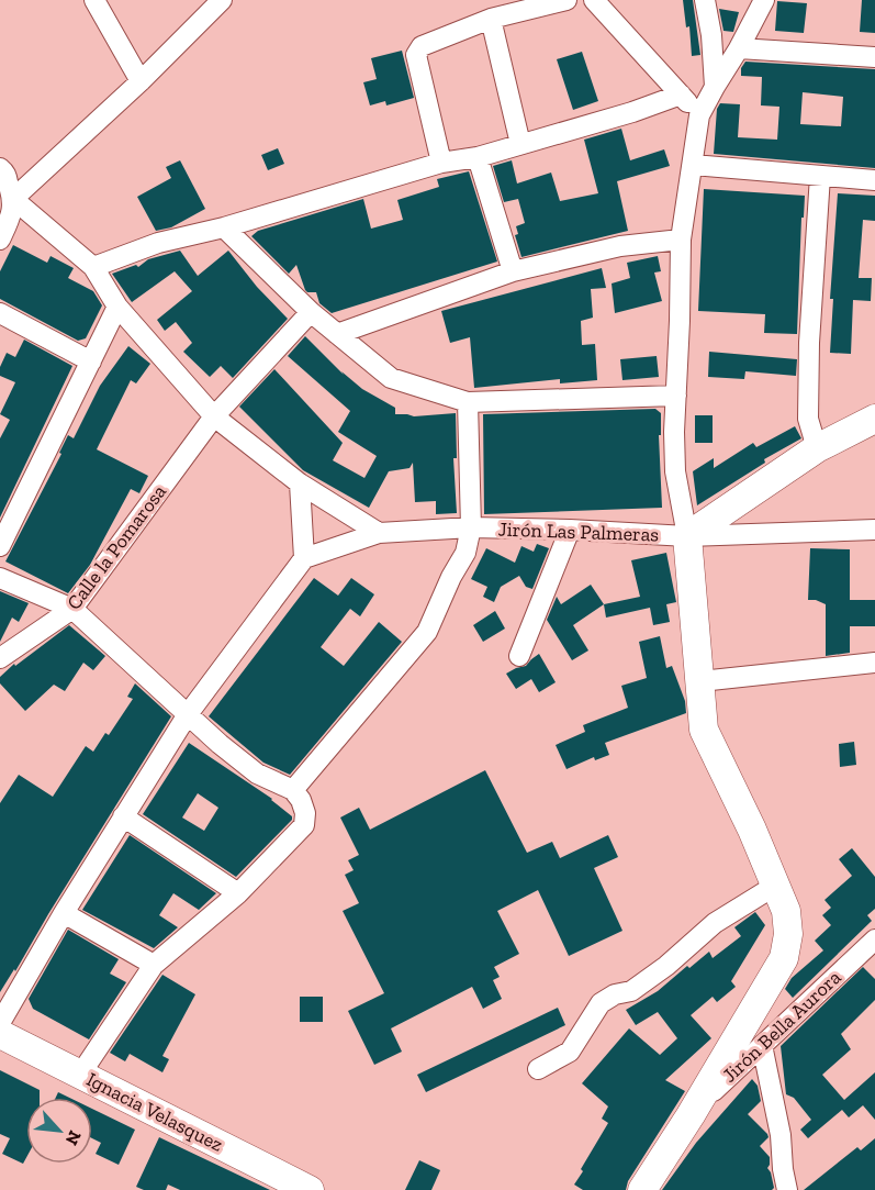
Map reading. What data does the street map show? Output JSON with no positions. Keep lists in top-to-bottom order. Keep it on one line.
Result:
{"streets":{"main road":["Ignacia Velasquez"],"street":["Jirón Las Palmeras","Calle la Pomarosa","Jirón Bella Aurora"]},"north":"bottom right"}
